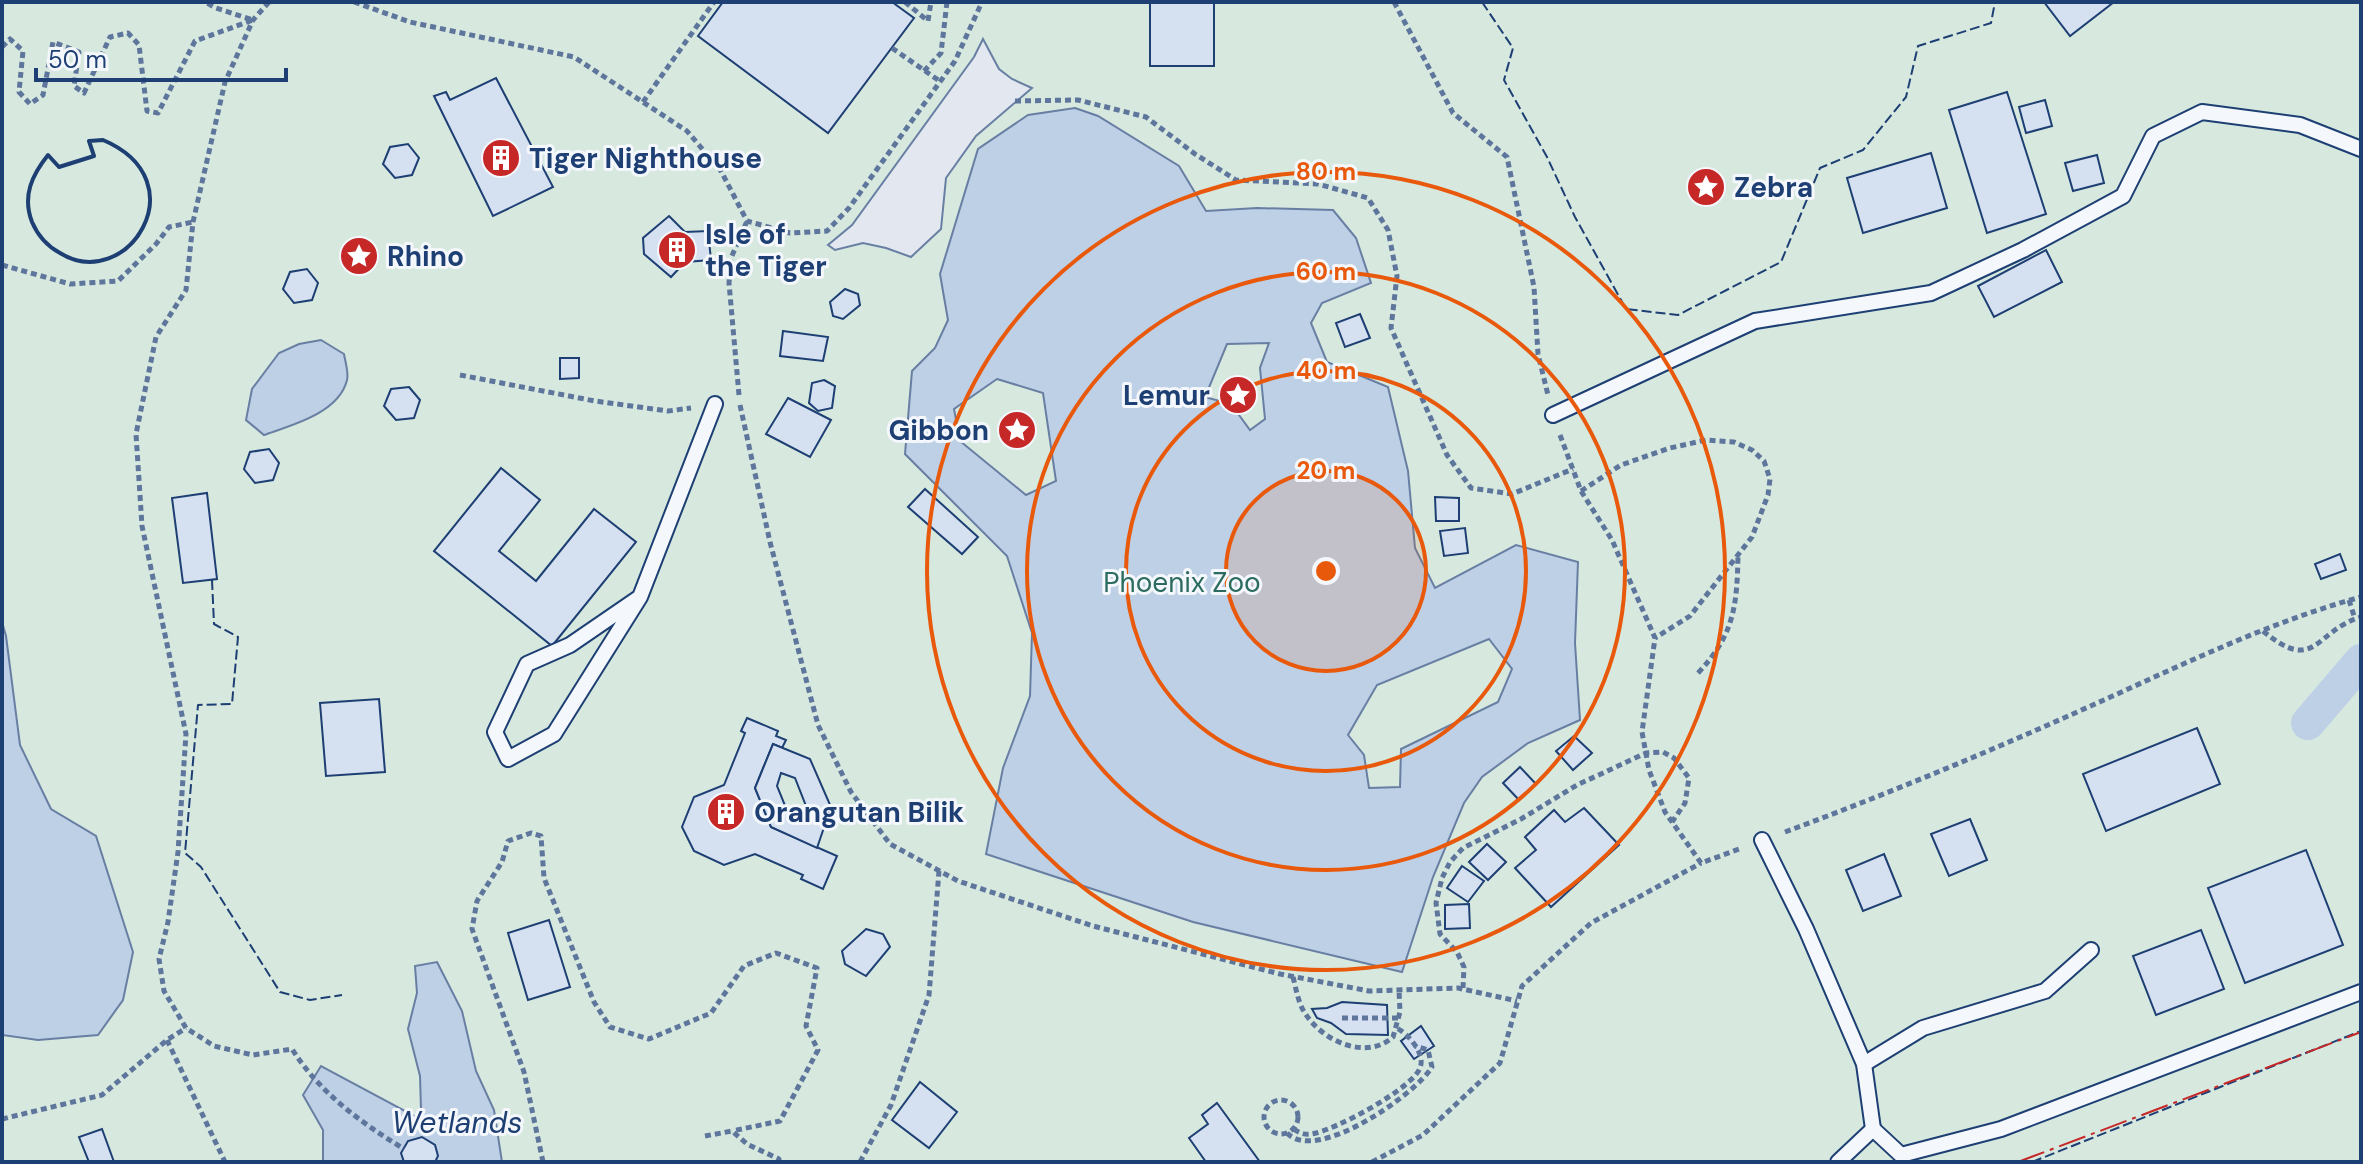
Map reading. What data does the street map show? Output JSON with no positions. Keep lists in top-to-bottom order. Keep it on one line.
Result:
{"water":["Wetlands"],"parks":["Phoenix Zoo"],"places":{"building":["Tiger Nighthouse","Isle of the Tiger","Orangutan Bilik"],"place":["Zebra","Rhino","Lemur","Gibbon"]},"scale_bar":"50 m","rings":["80 m","60 m","40 m","20 m"]}
